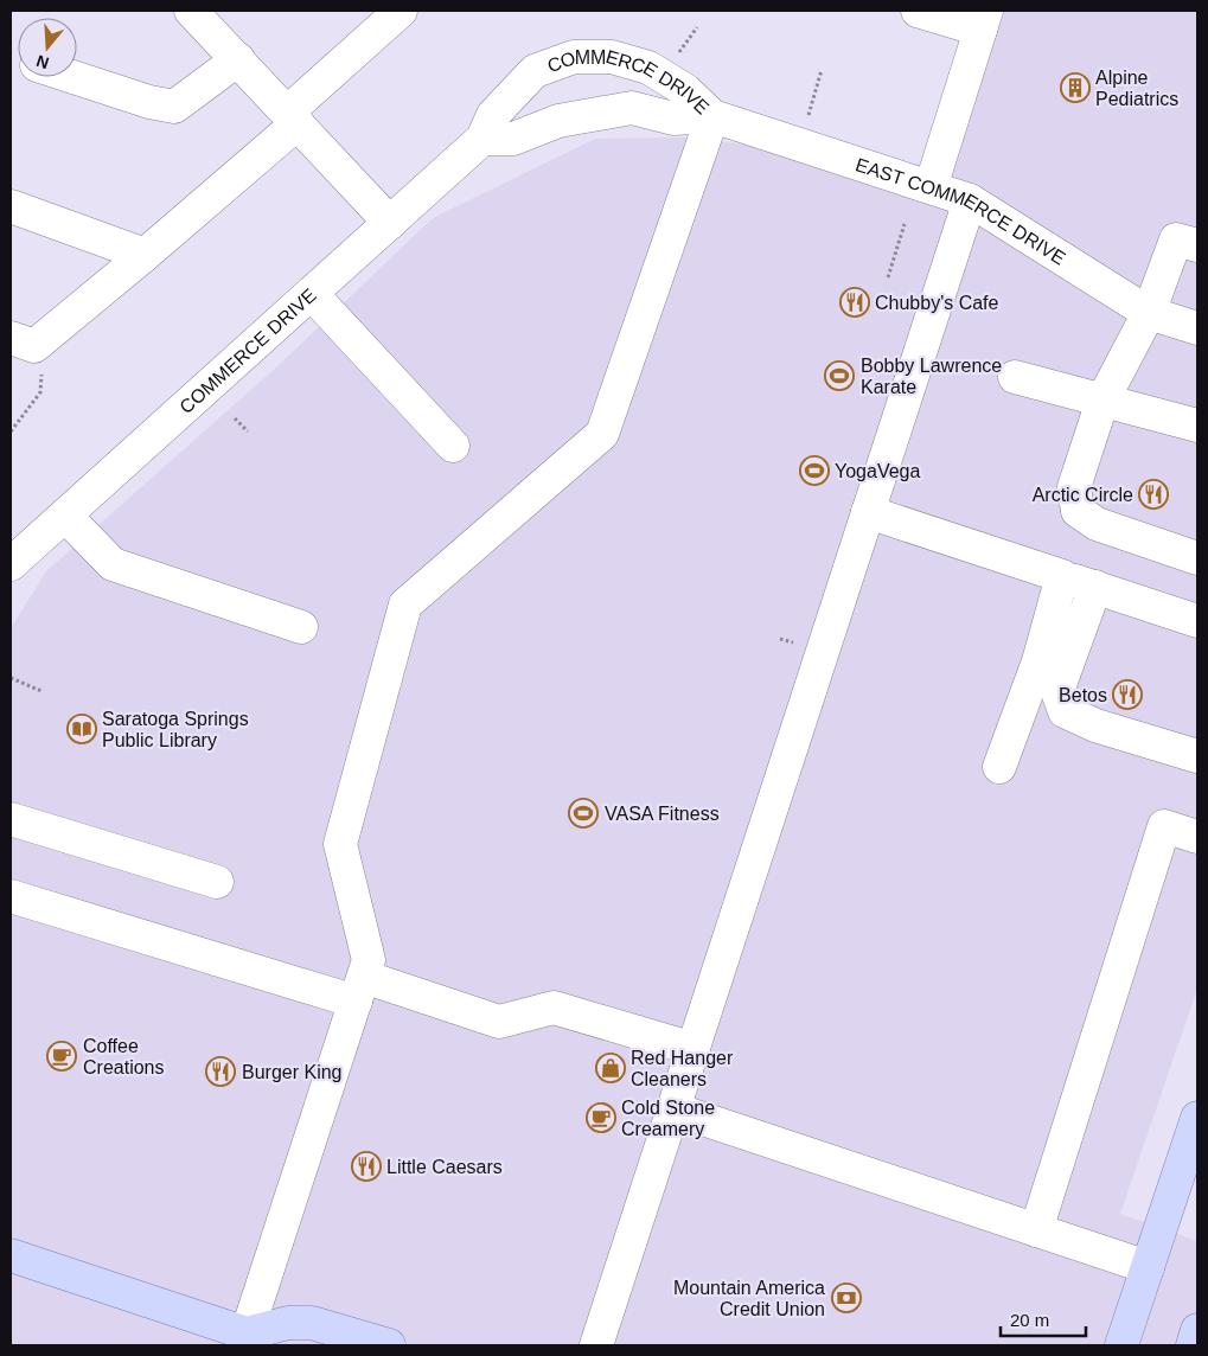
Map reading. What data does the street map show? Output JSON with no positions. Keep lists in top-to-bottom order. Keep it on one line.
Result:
{"streets":{"street":["COMMERCE DRIVE","EAST COMMERCE DRIVE"]},"crossings":[["COMMERCE DRIVE","EAST COMMERCE DRIVE"]],"places":{"building":["Alpine Pediatrics"],"restaurant":["Chubby's Cafe","Arctic Circle","Betos","Burger King","Little Caesars"],"sports":["Bobby Lawrence Karate","YogaVega","VASA Fitness"],"library":["Saratoga Springs Public Library"],"cafe":["Coffee Creations","Cold Stone Creamery"],"shop":["Red Hanger Cleaners"],"bank":["Mountain America Credit Union"]},"scale_bar":"20 m","north":"bottom"}
